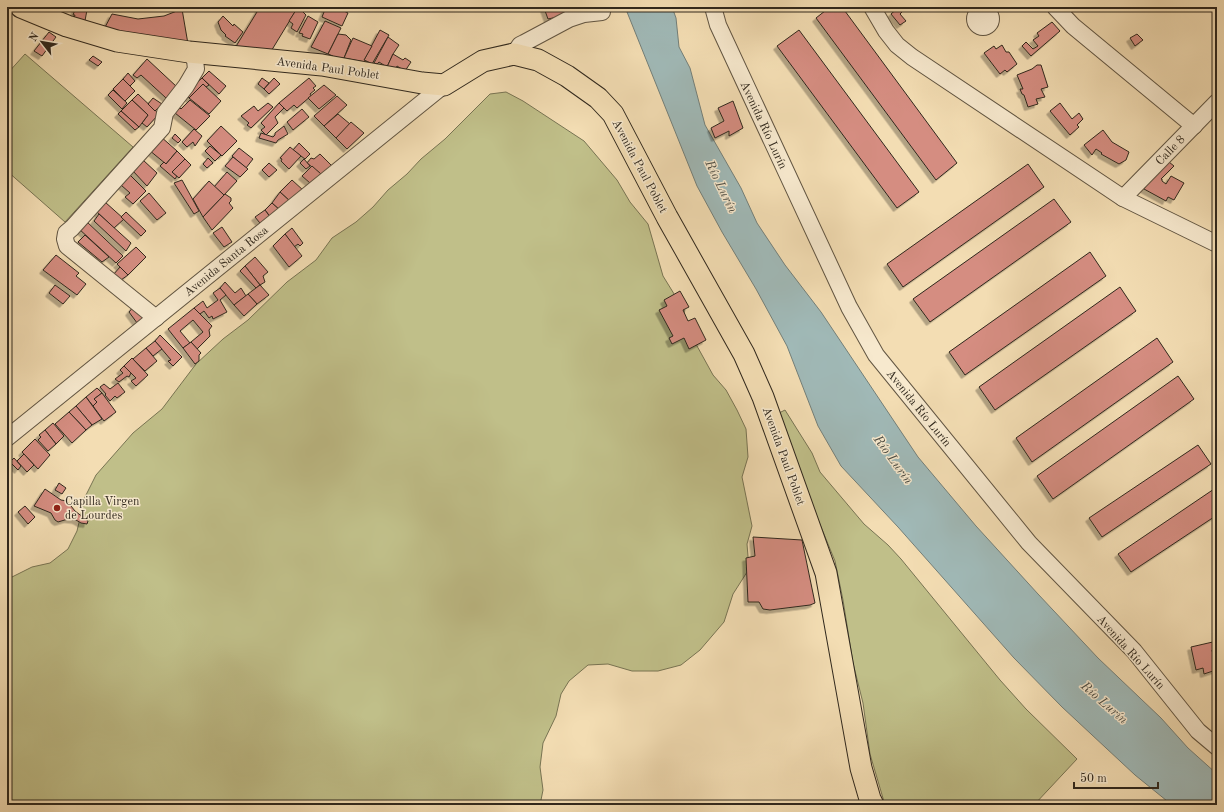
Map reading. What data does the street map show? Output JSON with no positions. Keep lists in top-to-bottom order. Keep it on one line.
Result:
{"streets":{"main road":["Avenida Paul Poblet"],"street":["Avenida Río Lurín","Calle 8","Avenida Santa Rosa"]},"crossings":[["Avenida Paul Poblet","Avenida Santa Rosa"]],"water":["Río Lurín"],"places":["Capilla Virgen de Lourdes"],"scale_bar":"50 m","north":"top left"}
